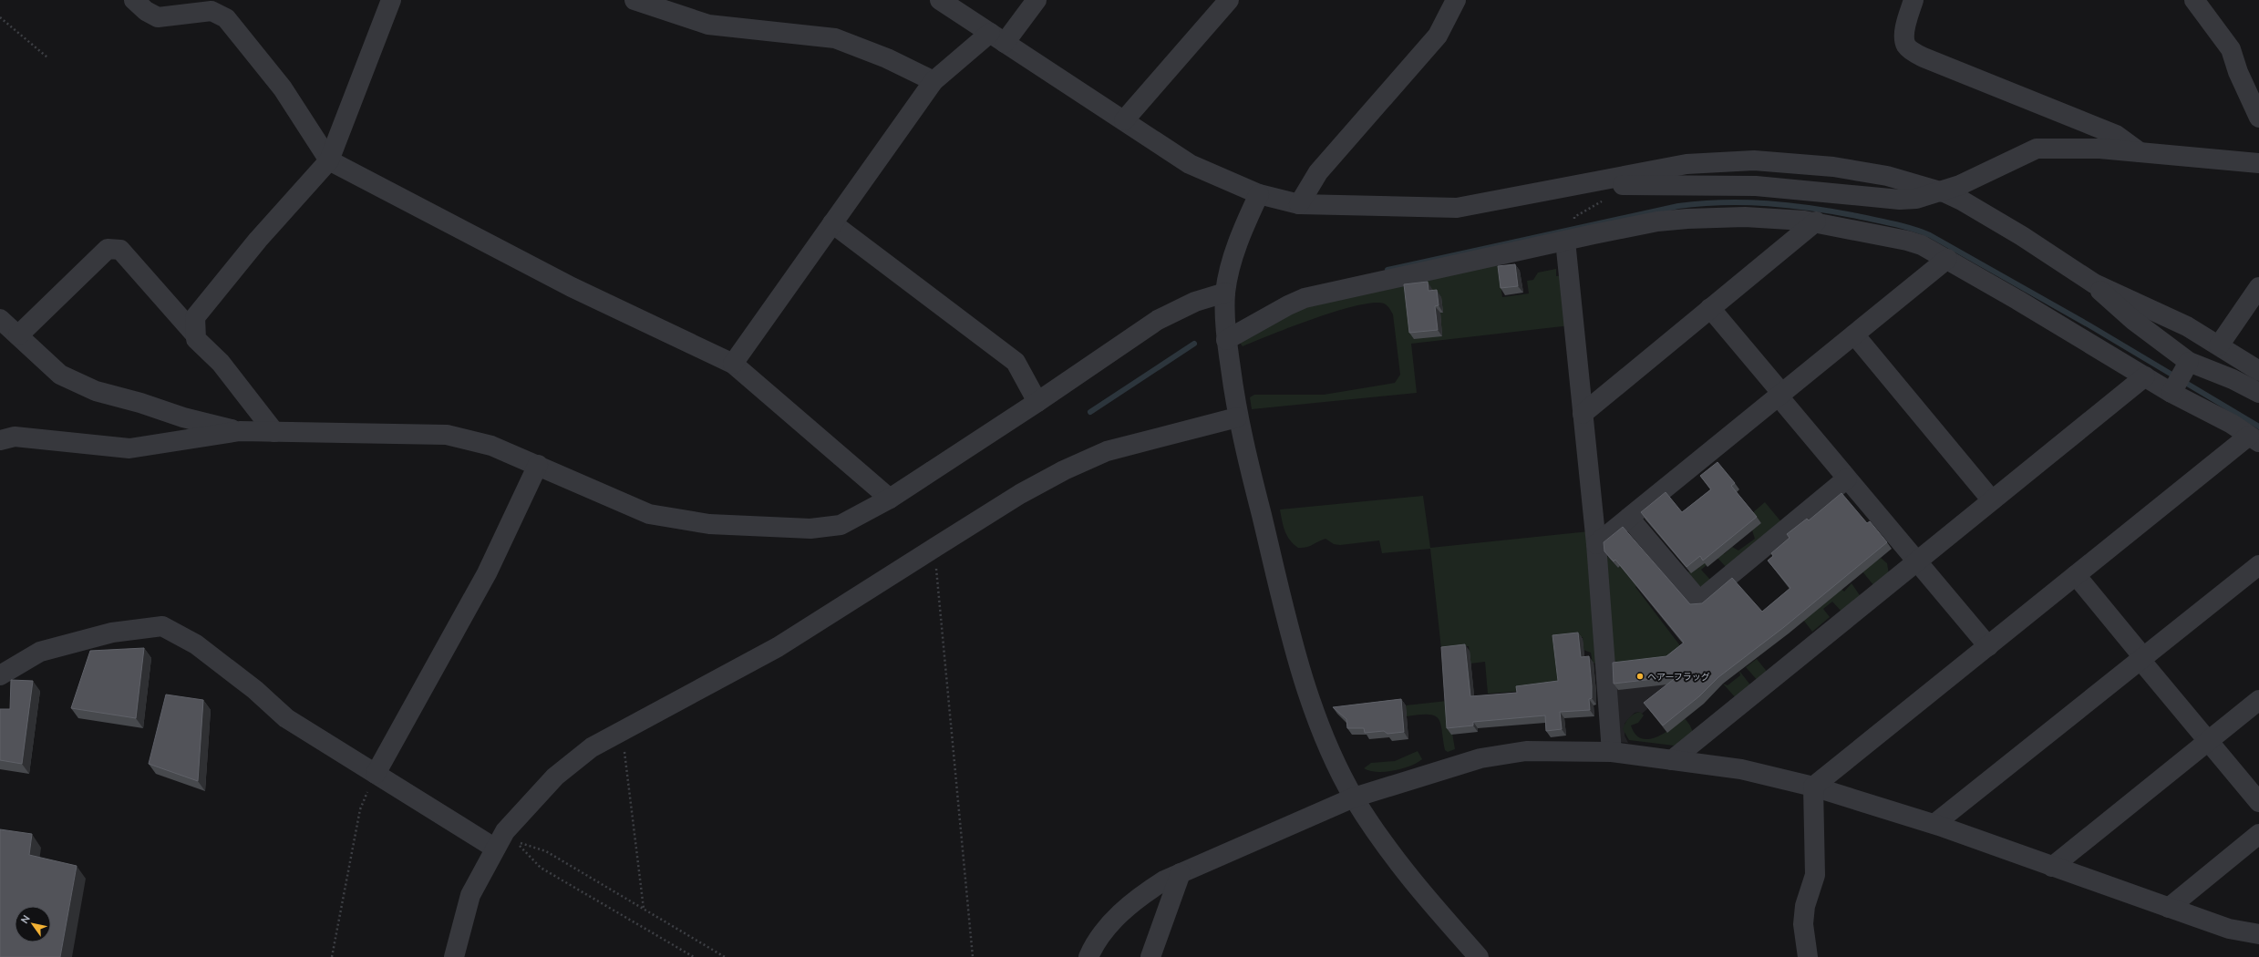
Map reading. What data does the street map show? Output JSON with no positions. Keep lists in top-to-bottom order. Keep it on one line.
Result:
{"places":["ヘアーフラッグ"],"north":"top left"}
